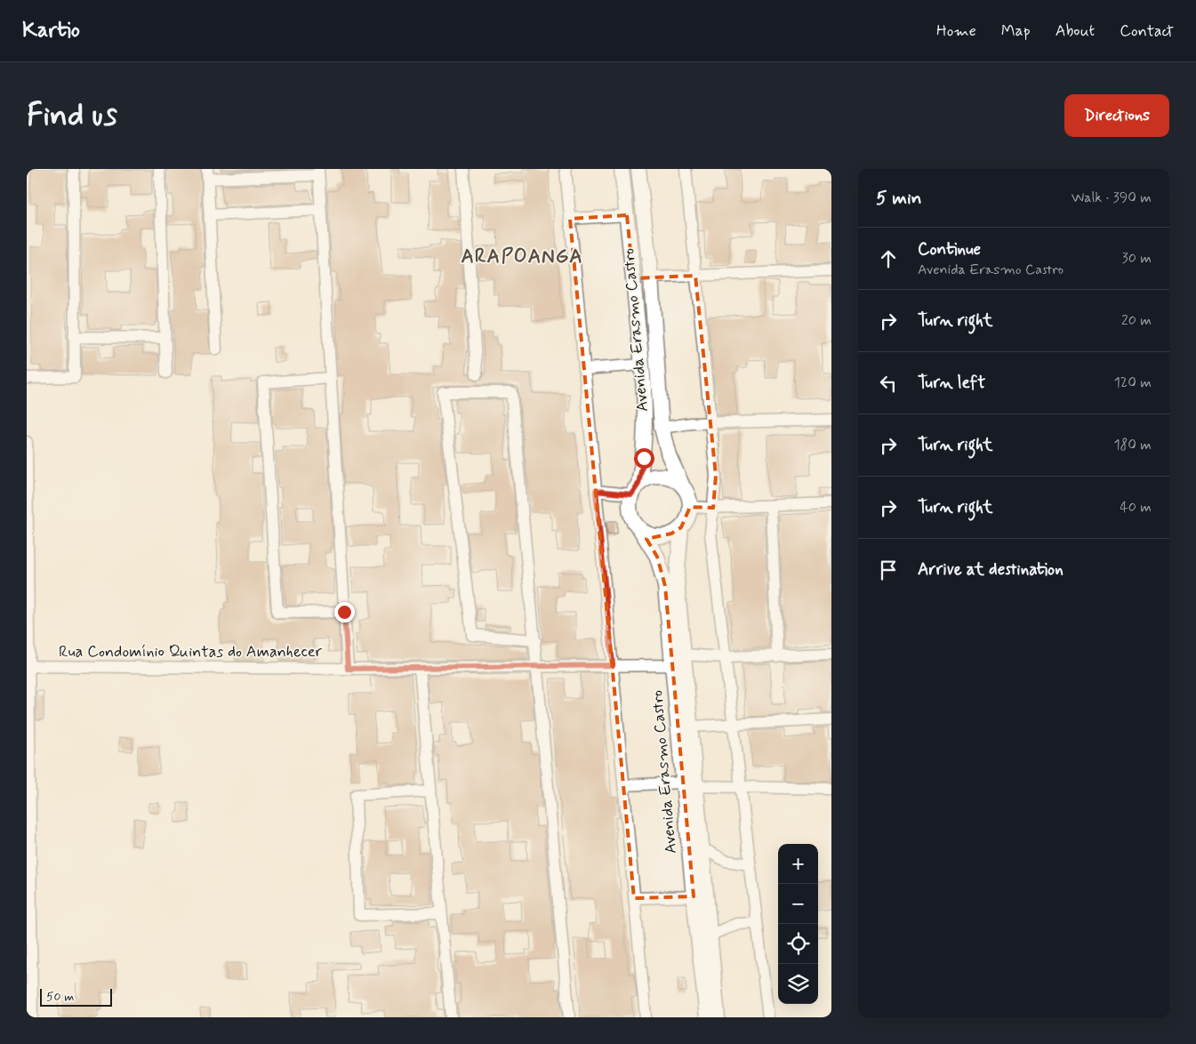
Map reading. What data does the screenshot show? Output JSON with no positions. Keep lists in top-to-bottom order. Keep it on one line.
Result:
{"streets":{"main road":["Avenida Erasmo Castro"],"street":["Rua Condomínio Quintas do Amanhecer"]},"crossings":[["Avenida Erasmo Castro","Rua Condomínio Quintas do Amanhecer"]],"districts":["ARAPOANGA"],"scale_bar":"50 m","page":{"header":"Kartio","nav":["Home","Map","About","Contact"],"buttons":"Directions","title":"Find us","heading":["5 min","Walk · 390 m"],"list":[["Continue","Avenida Erasmo Castro","30 m"],["Turn right","20 m"],["Turn left","120 m"],["Turn right","180 m"],["Turn right","40 m"],"Arrive at destination"],"map_buttons":["+","−"],"scale":"50 m"}}
